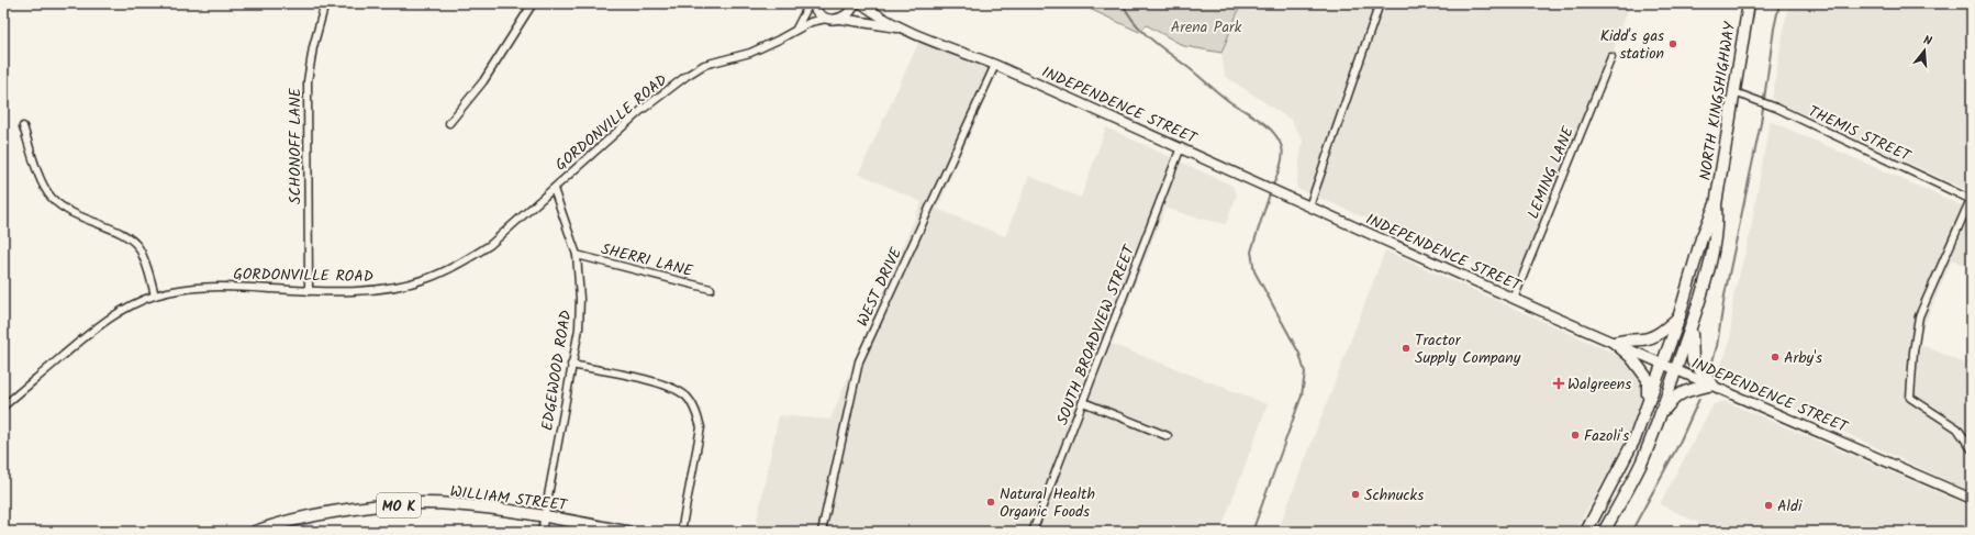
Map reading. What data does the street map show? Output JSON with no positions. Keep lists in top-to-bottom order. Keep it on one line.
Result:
{"streets":{"main road":["NORTH KINGSHIGHWAY","WILLIAM STREET","MO K"],"street":["INDEPENDENCE STREET","GORDONVILLE ROAD","THEMIS STREET","SCHONOFF LANE","LEMING LANE","SHERRI LANE","WEST DRIVE","SOUTH BROADVIEW STREET","EDGEWOOD ROAD"]},"crossings":[["NORTH KINGSHIGHWAY","INDEPENDENCE STREET"],["NORTH KINGSHIGHWAY","THEMIS STREET"],["INDEPENDENCE STREET","GORDONVILLE ROAD"],["INDEPENDENCE STREET","LEMING LANE"],["INDEPENDENCE STREET","WEST DRIVE"],["INDEPENDENCE STREET","SOUTH BROADVIEW STREET"],["GORDONVILLE ROAD","SCHONOFF LANE"],["GORDONVILLE ROAD","EDGEWOOD ROAD"],["SHERRI LANE","EDGEWOOD ROAD"],["EDGEWOOD ROAD","WILLIAM STREET"]],"parks":["Arena Park"],"places":{"other":["Kidd's gas station","Tractor Supply Company","Arby's","Fazoli's","Schnucks","Natural Health Organic Foods","Aldi"],"health":["Walgreens"]},"north":"top"}
